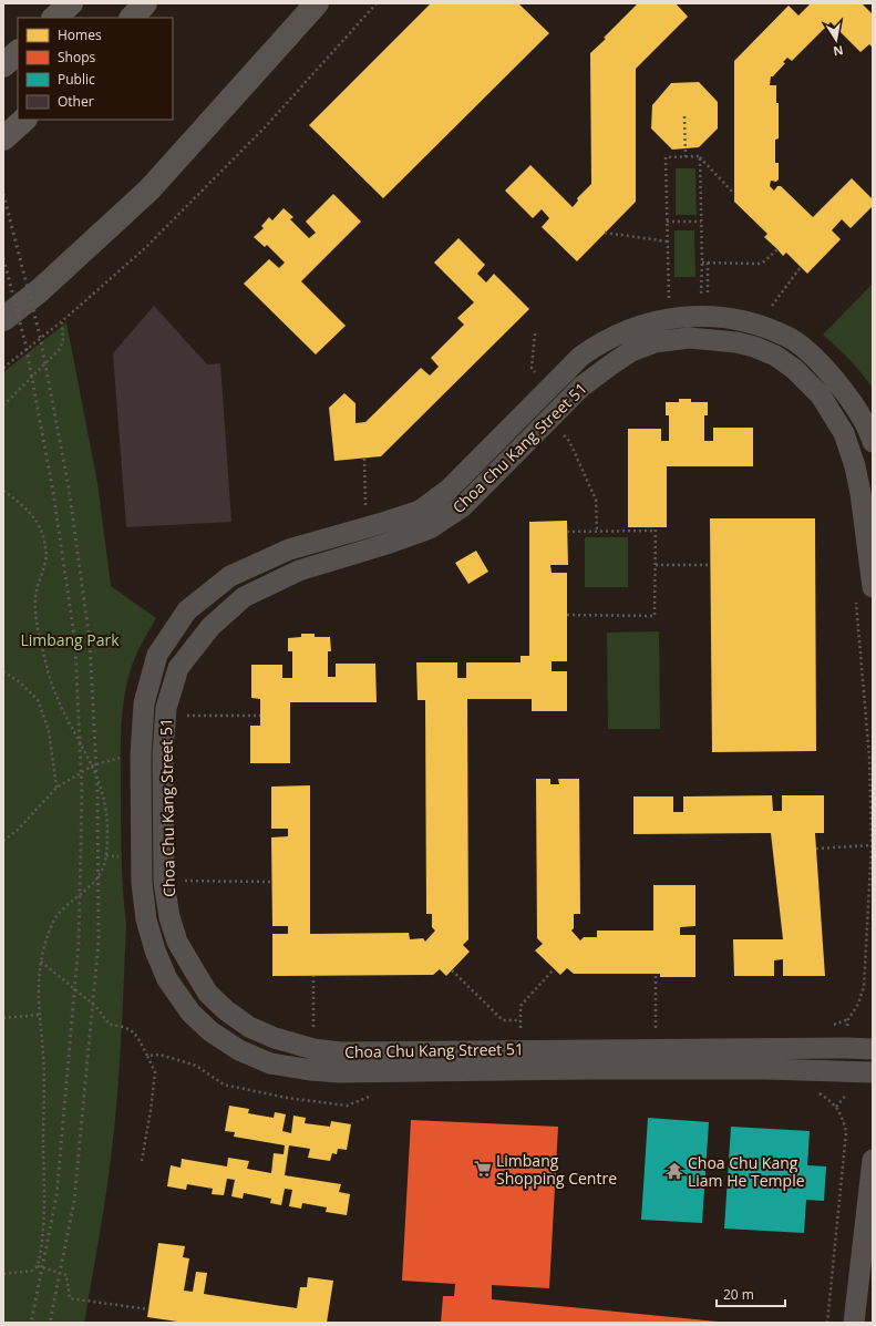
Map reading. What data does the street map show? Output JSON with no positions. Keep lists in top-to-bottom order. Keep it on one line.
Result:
{"streets":{"street":["Choa Chu Kang Street 51"]},"parks":["Limbang Park"],"places":{"supermarket":["Limbang Shopping Centre"],"temple":["Choa Chu Kang Liam He Temple"]},"legend":["Homes","Shops","Public","Other"],"scale_bar":"20 m","north":"bottom"}
